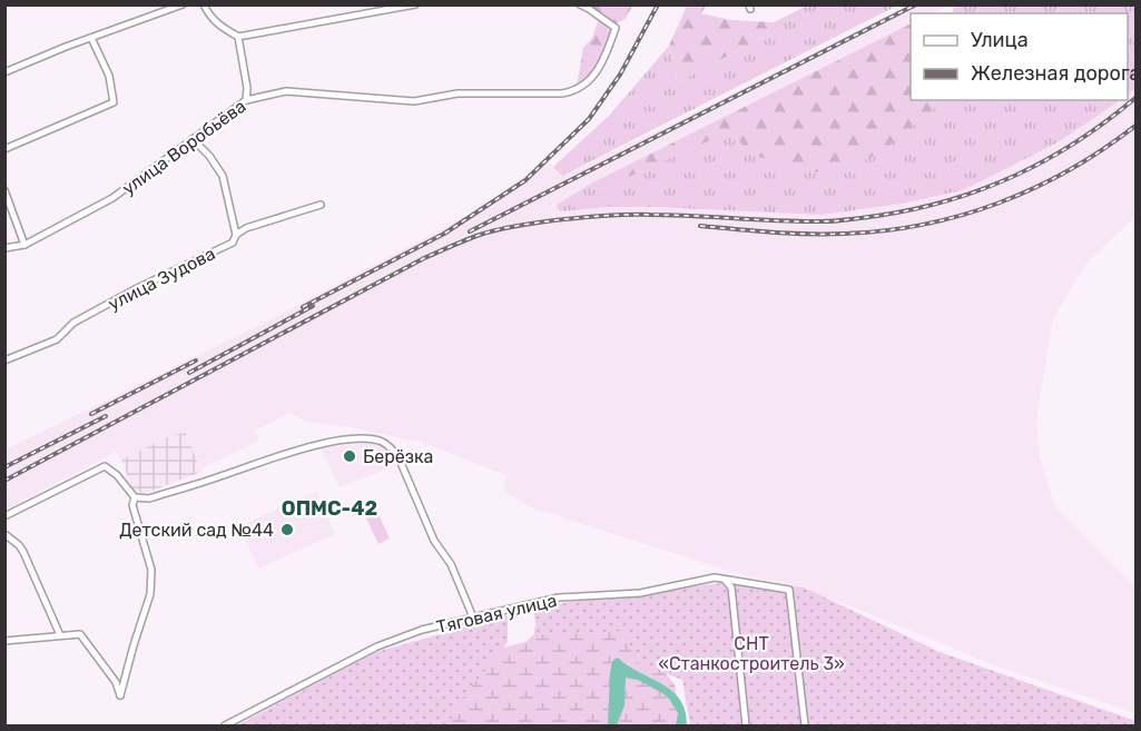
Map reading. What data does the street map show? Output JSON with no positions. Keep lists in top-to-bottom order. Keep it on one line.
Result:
{"streets":{"street":["улица Воробьёва","улица Зудова","Тяговая улица"]},"districts":["ОПМС-42"],"parks":["СНТ «Станкостроитель 3»"],"places":["Берёзка","Детский сад №44"],"legend":["Улица","Железная дорога"]}
